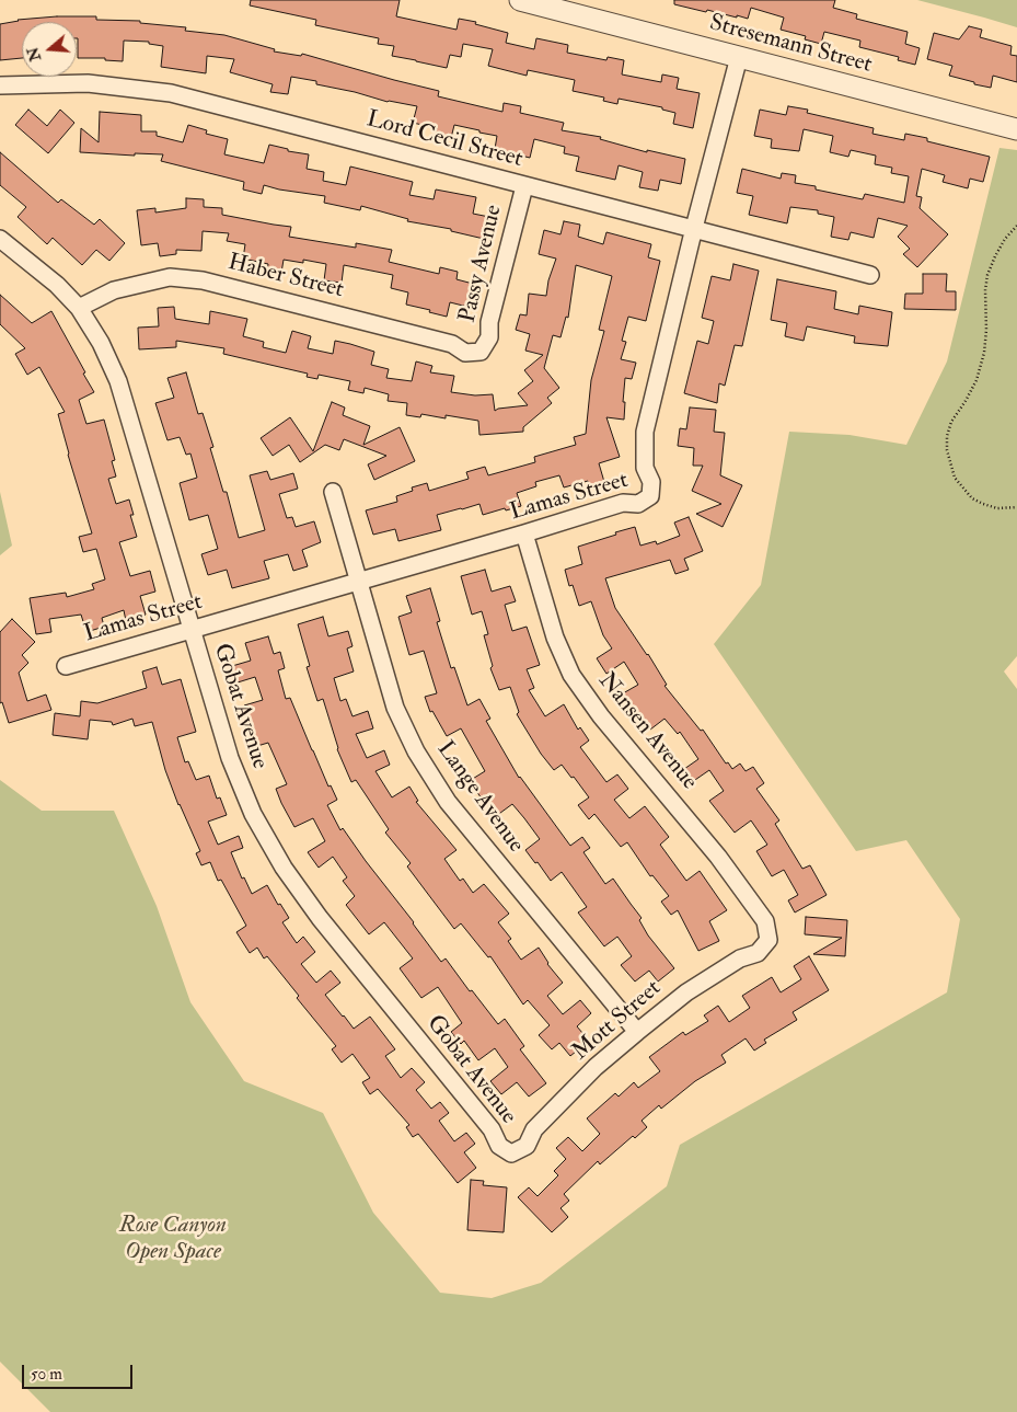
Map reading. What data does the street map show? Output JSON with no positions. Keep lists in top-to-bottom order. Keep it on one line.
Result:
{"streets":{"street":["Stresemann Street","Lord Cecil Street","Passy Avenue","Haber Street","Lamas Street","Gobat Avenue","Nansen Avenue","Lange Avenue","Mott Street"]},"crossings":[["Stresemann Street","Lamas Street"],["Lord Cecil Street","Passy Avenue"],["Lord Cecil Street","Lamas Street"],["Passy Avenue","Haber Street"],["Haber Street","Gobat Avenue"],["Lamas Street","Gobat Avenue"],["Lamas Street","Nansen Avenue"],["Lamas Street","Lange Avenue"],["Gobat Avenue","Mott Street"],["Nansen Avenue","Mott Street"],["Lange Avenue","Mott Street"]],"parks":["Rose Canyon Open Space"],"scale_bar":"50 m","north":"left"}
